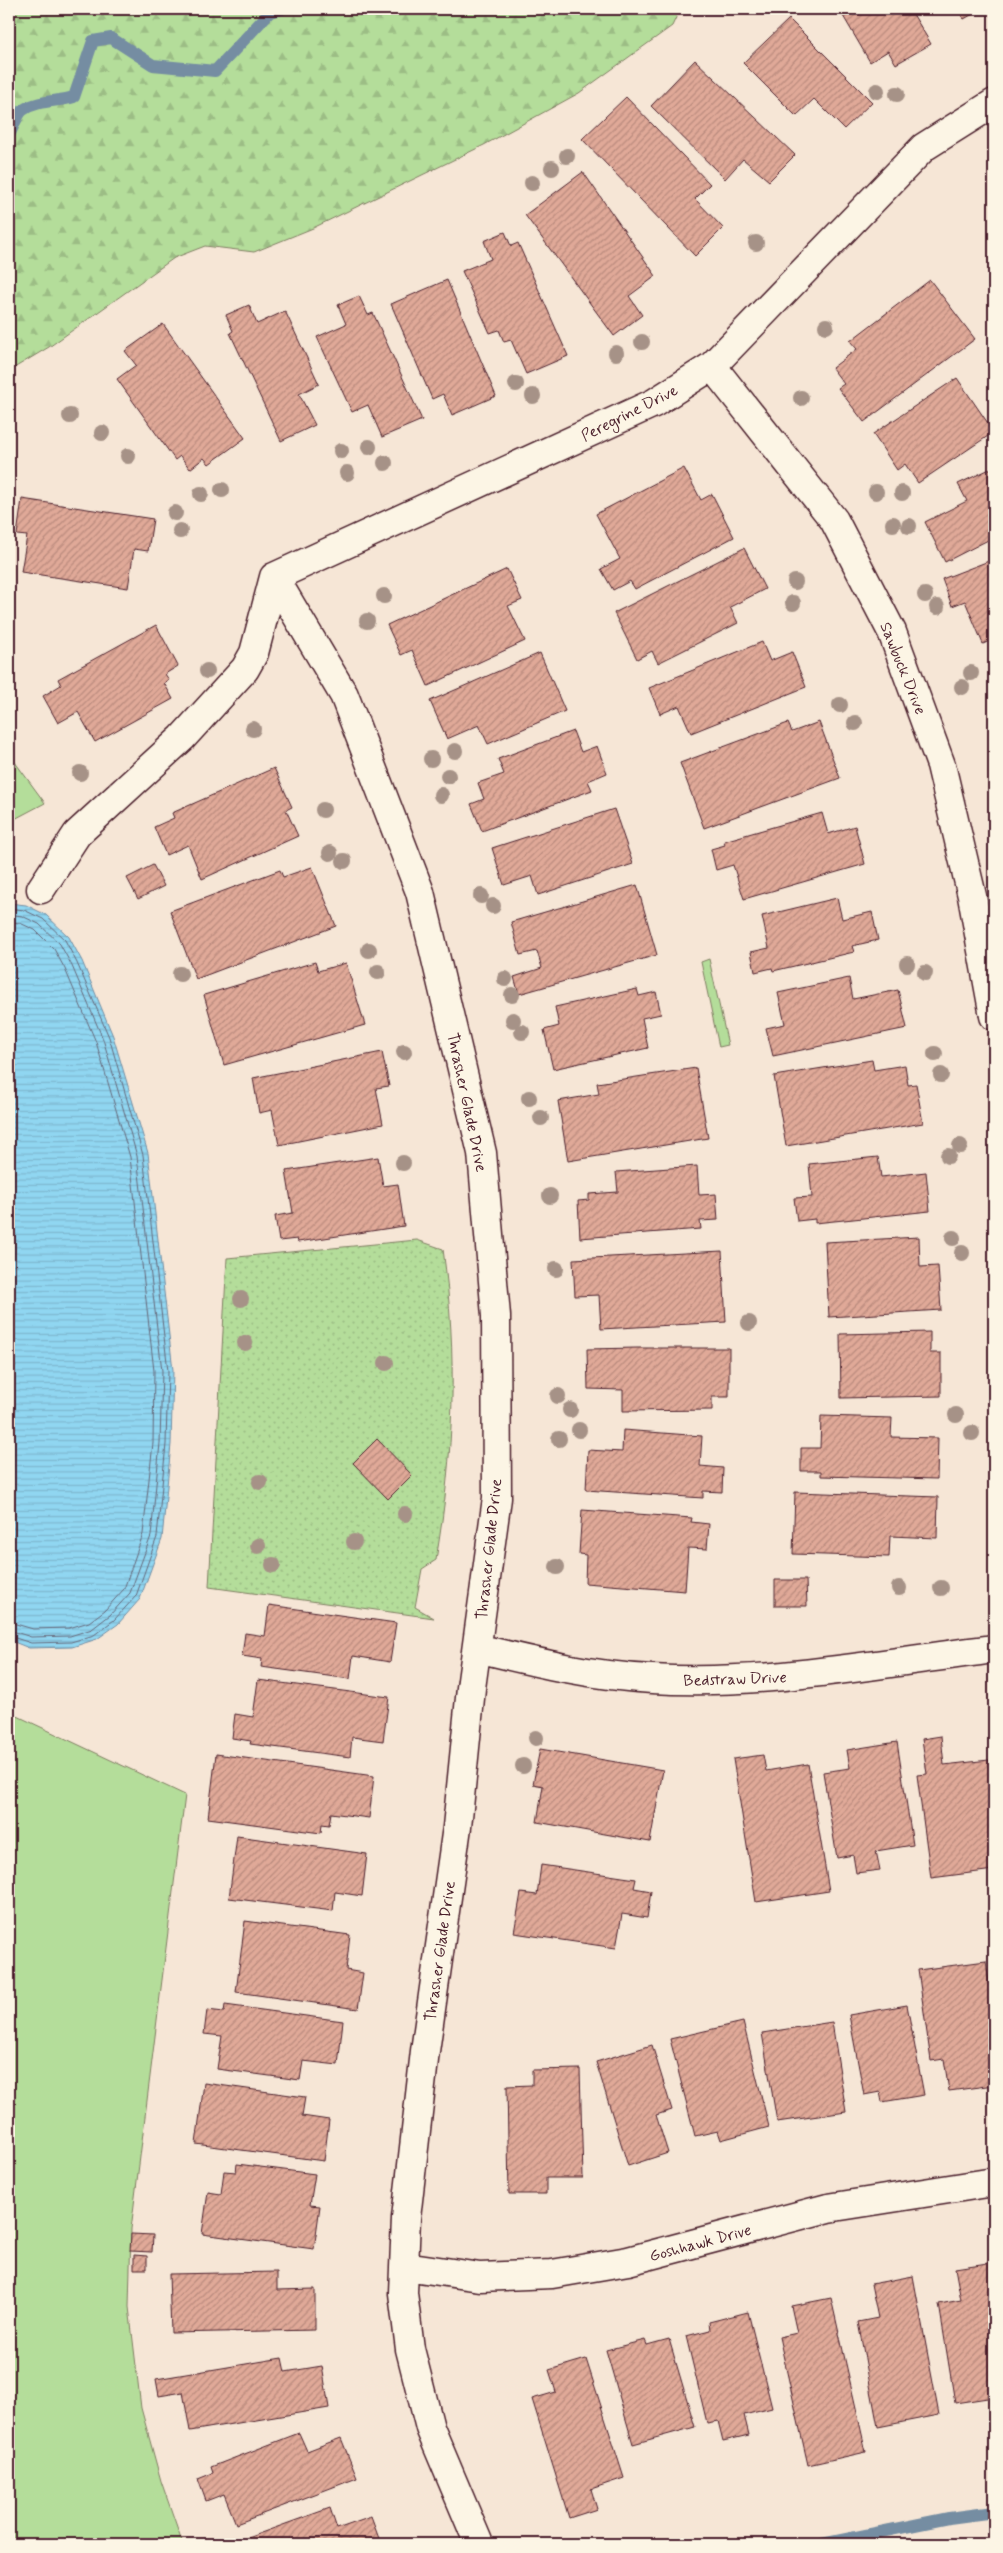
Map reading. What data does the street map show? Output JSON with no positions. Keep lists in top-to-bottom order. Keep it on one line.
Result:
{"streets":{"street":["Peregrine Drive","Sawbuck Drive","Thrasher Glade Drive","Bedstraw Drive","Goshhawk Drive"]},"crossings":[["Peregrine Drive","Sawbuck Drive"],["Peregrine Drive","Thrasher Glade Drive"],["Thrasher Glade Drive","Bedstraw Drive"],["Thrasher Glade Drive","Goshhawk Drive"]]}
